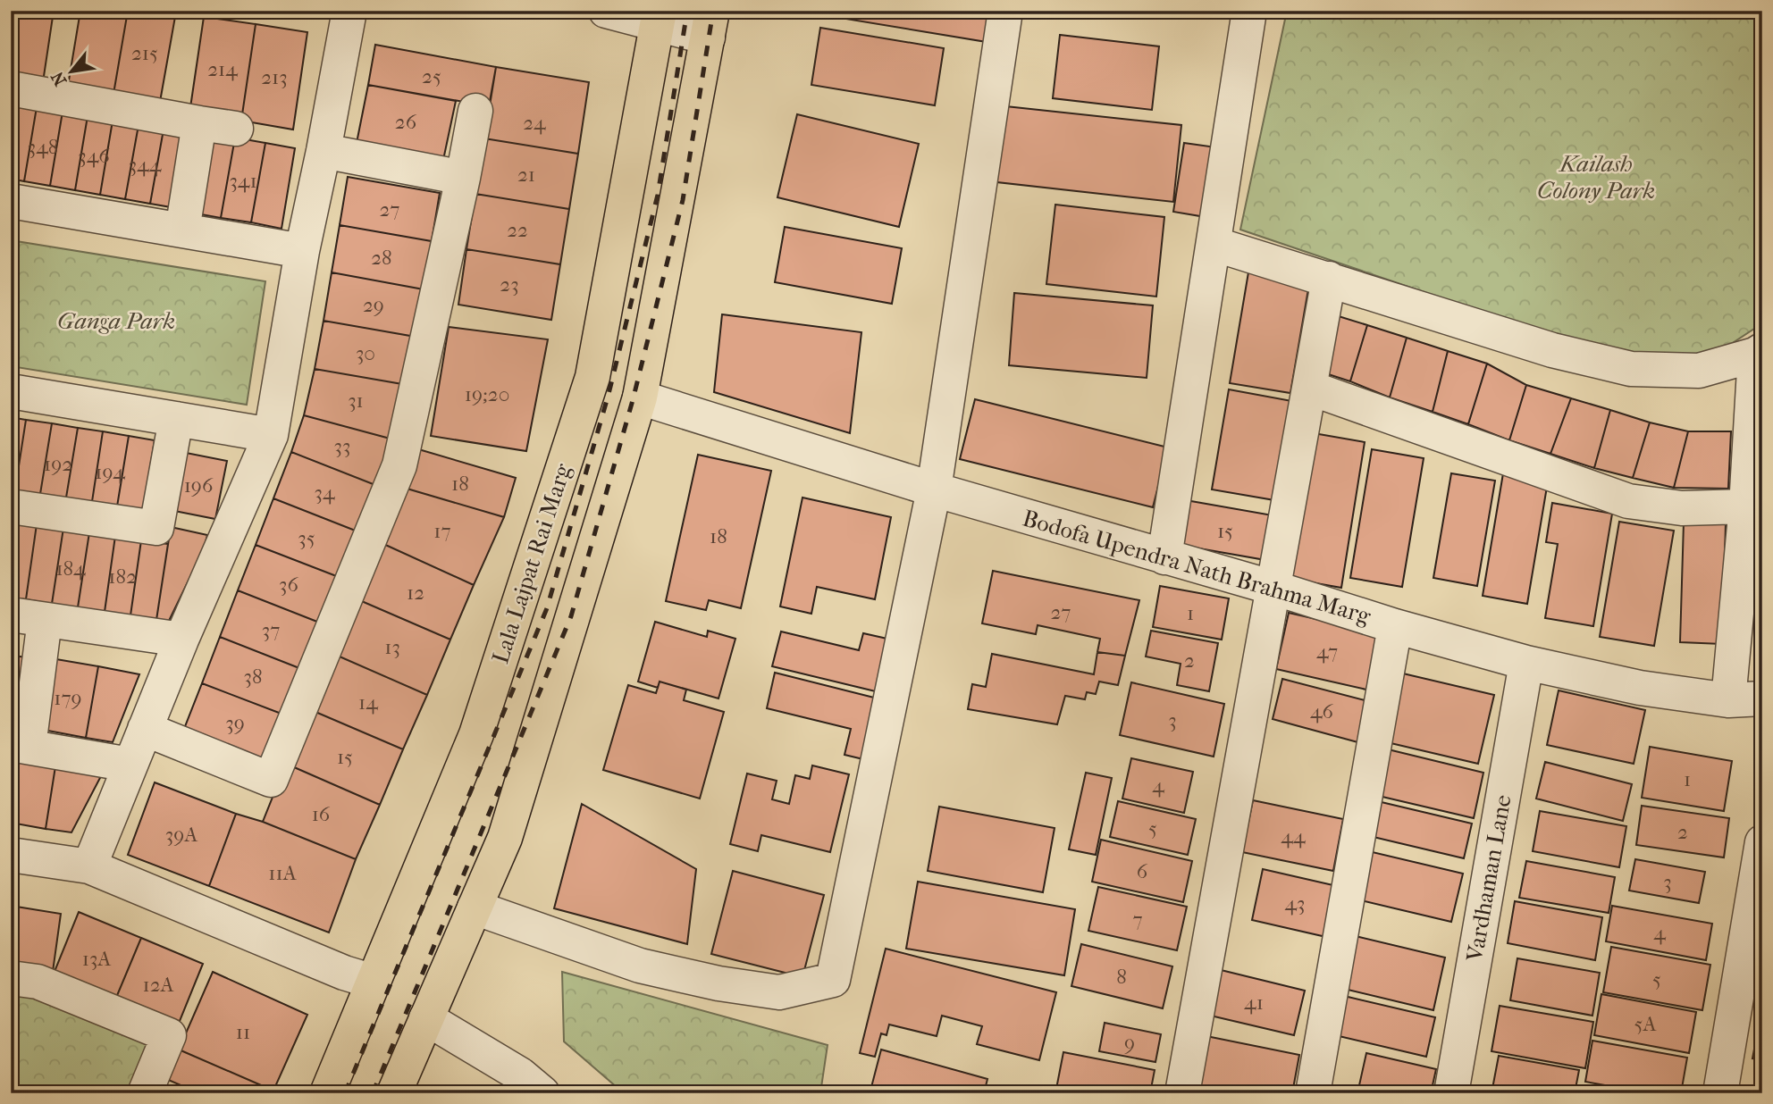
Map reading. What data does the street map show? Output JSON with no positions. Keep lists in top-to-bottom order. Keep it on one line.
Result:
{"streets":{"main road":["Lala Lajpat Rai Marg"],"street":["Bodofa Upendra Nath Brahma Marg","Vardhaman Lane"]},"crossings":[["Bodofa Upendra Nath Brahma Marg","Vardhaman Lane"]],"parks":["Kailash Colony Park","Ganga Park"],"house_numbers":["215","214","25","213","26","24","348","346","344","21","341","27","22","28","23","29","30","19;20","31","33","192","194","18","196","34","17","15","18","35","184","182","36","12","27","1","37","13","47","2","38","179","14","46","3","39","15","1","4","16","5","2","39A","44","6","11A","3","43","7","4","13A","8","5","12A","41","5A","11","9"],"north":"bottom left"}
